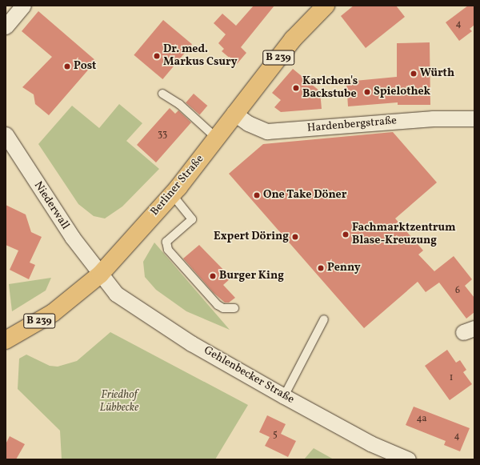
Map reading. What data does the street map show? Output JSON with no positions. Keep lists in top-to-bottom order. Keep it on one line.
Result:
{"streets":{"main road":["B 239","Berliner Straße"],"street":["Hardenbergstraße","Niederwall","Gehlenbecker Straße"]},"crossings":[["Hardenbergstraße","Berliner Straße"],["Berliner Straße","Niederwall"],["Berliner Straße","Gehlenbecker Straße"],["Niederwall","Gehlenbecker Straße"]],"parks":["Friedhof Lübbecke"],"places":["Dr. med. Markus Csury","Post","Würth","Karlchen's Backstube","Spielothek","One Take Döner","Fachmarktzentrum Blase-Kreuzung","Expert Döring","Penny","Burger King"],"house_numbers":["4","33","6","1","4a","5","4"]}
